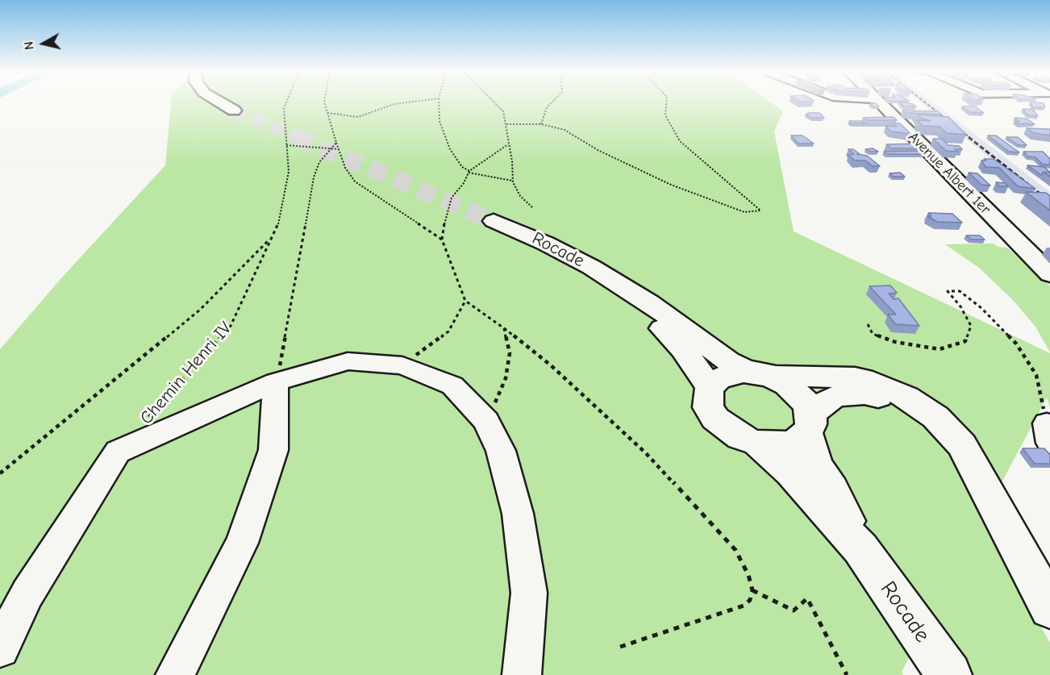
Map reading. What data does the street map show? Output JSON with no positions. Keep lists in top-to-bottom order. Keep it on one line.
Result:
{"streets":{"main road":["Avenue Albert 1er","Rocade"],"path":["Chemin Henri IV"]},"north":"left"}
